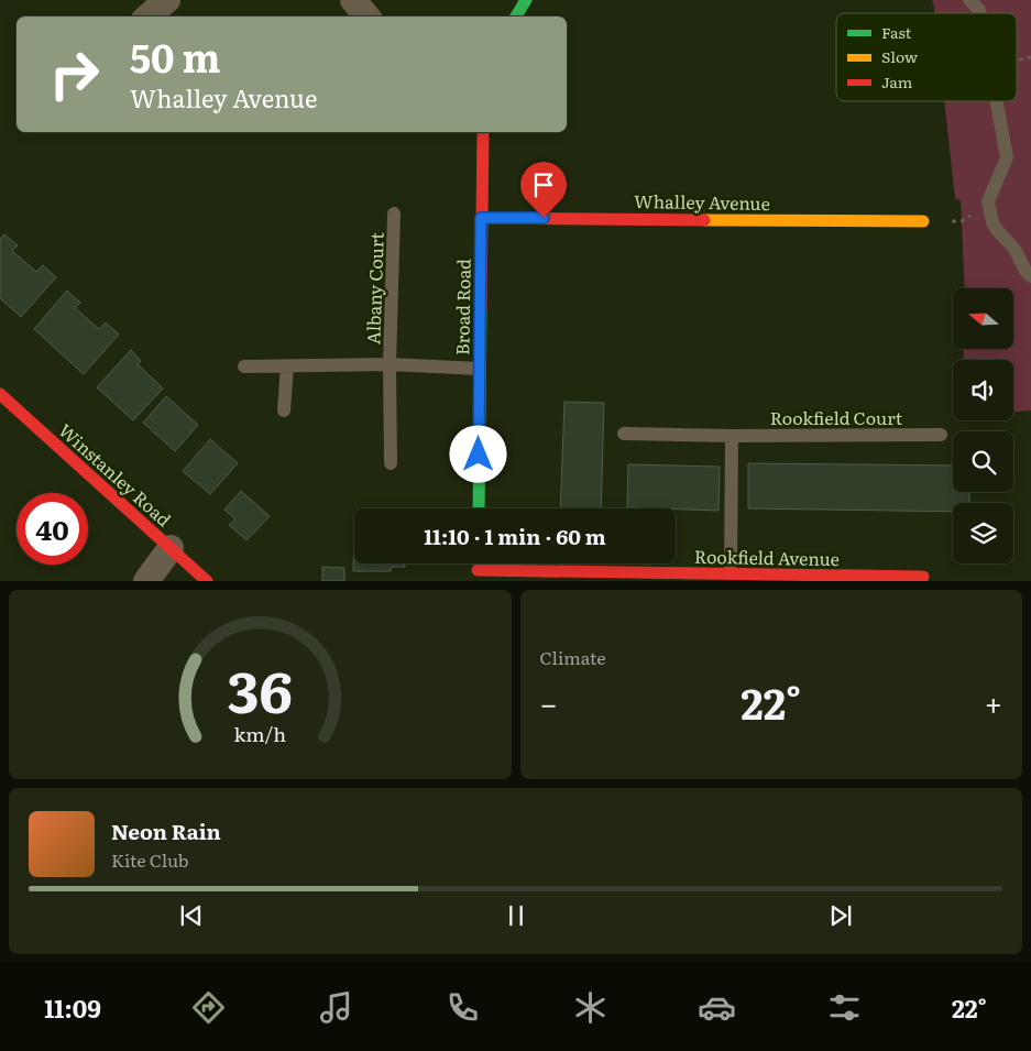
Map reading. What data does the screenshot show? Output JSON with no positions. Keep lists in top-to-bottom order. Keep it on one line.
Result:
{"streets":{"street":["Whalley Avenue","Broad Road","Winstanley Road","Rookfield Avenue"],"lane":["Albany Court","Rookfield Court"]},"crossings":[["Whalley Avenue","Broad Road"],["Albany Court","Broad Road"]],"legend":["Fast","Slow","Jam"],"north":"left","page":{"turn":["50 m","Whalley Avenue"],"limit":"40","trip":"11:10 · 1 min · 60 m","tile":"Climate","heat":["−","22°","+"],"song":["Neon Rain","Kite Club"],"tabs":["11:09","22°"],"gauge":["36","km/h"]}}
